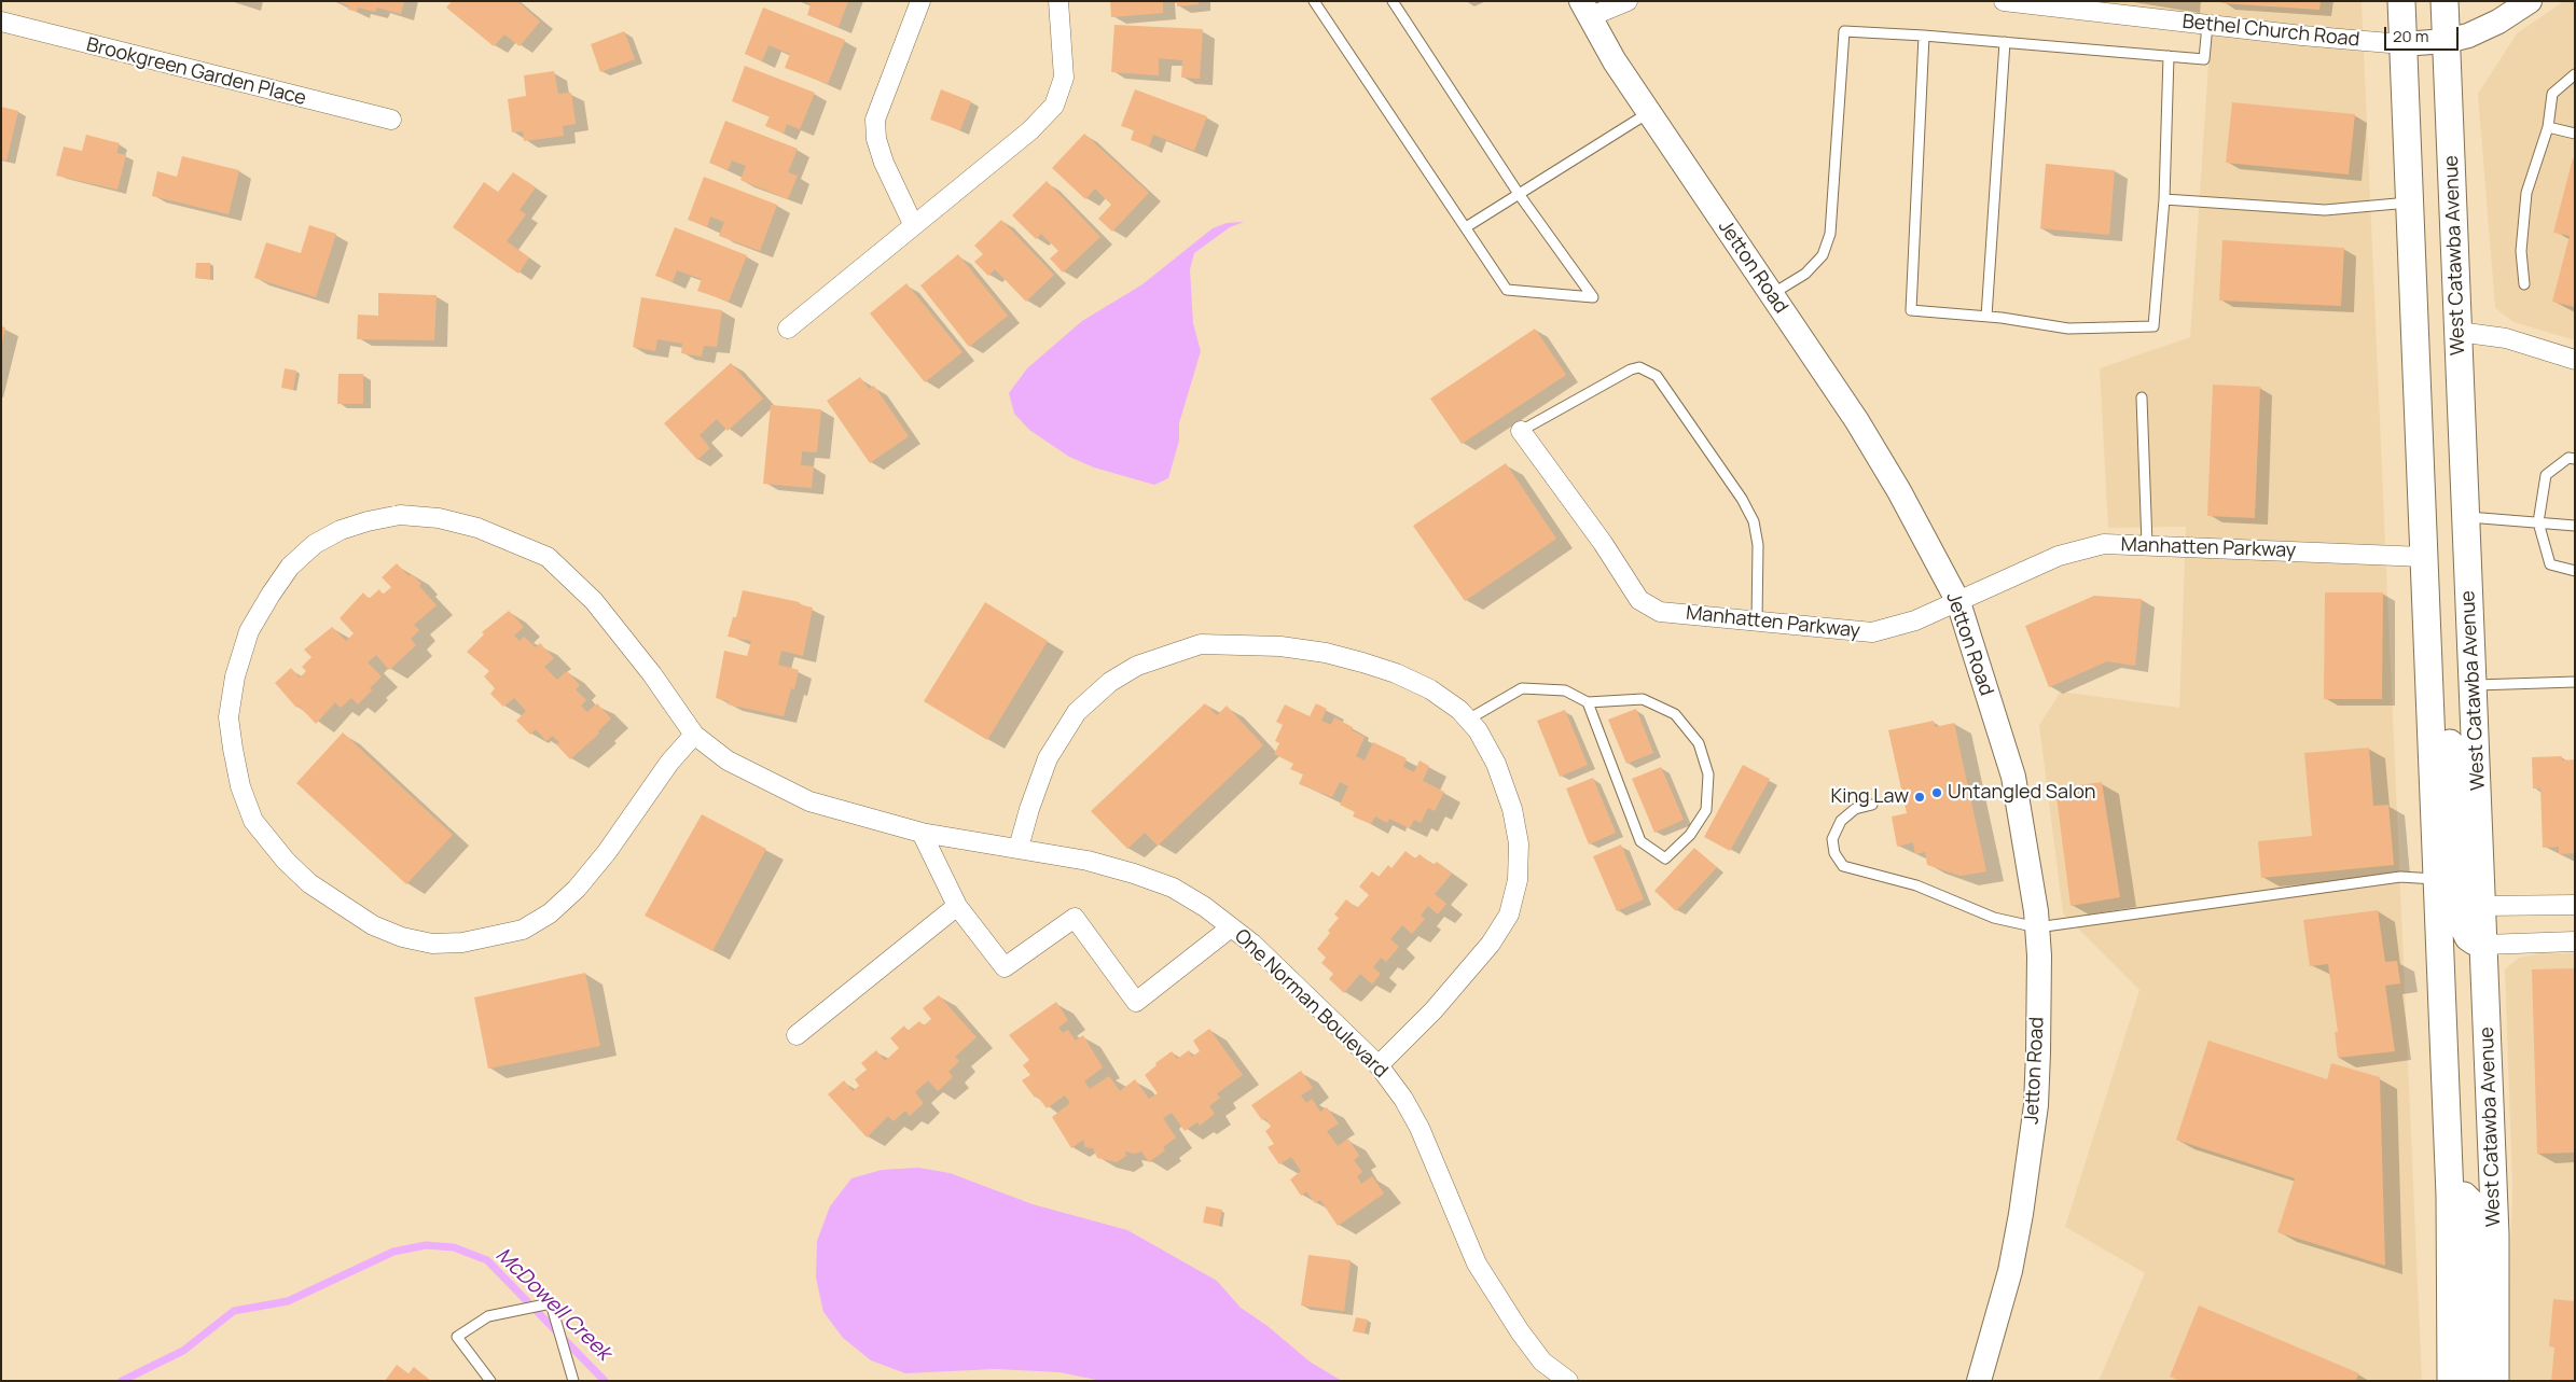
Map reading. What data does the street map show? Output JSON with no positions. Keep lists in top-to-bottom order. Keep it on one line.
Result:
{"streets":{"main road":["West Catawba Avenue"],"street":["Bethel Church Road","Brookgreen Garden Place","Jetton Road","Manhatten Parkway","One Norman Boulevard"]},"crossings":[["Bethel Church Road","West Catawba Avenue"],["Jetton Road","Manhatten Parkway"]],"water":["McDowell Creek"],"places":["Untangled Salon","King Law"],"scale_bar":"20 m"}
